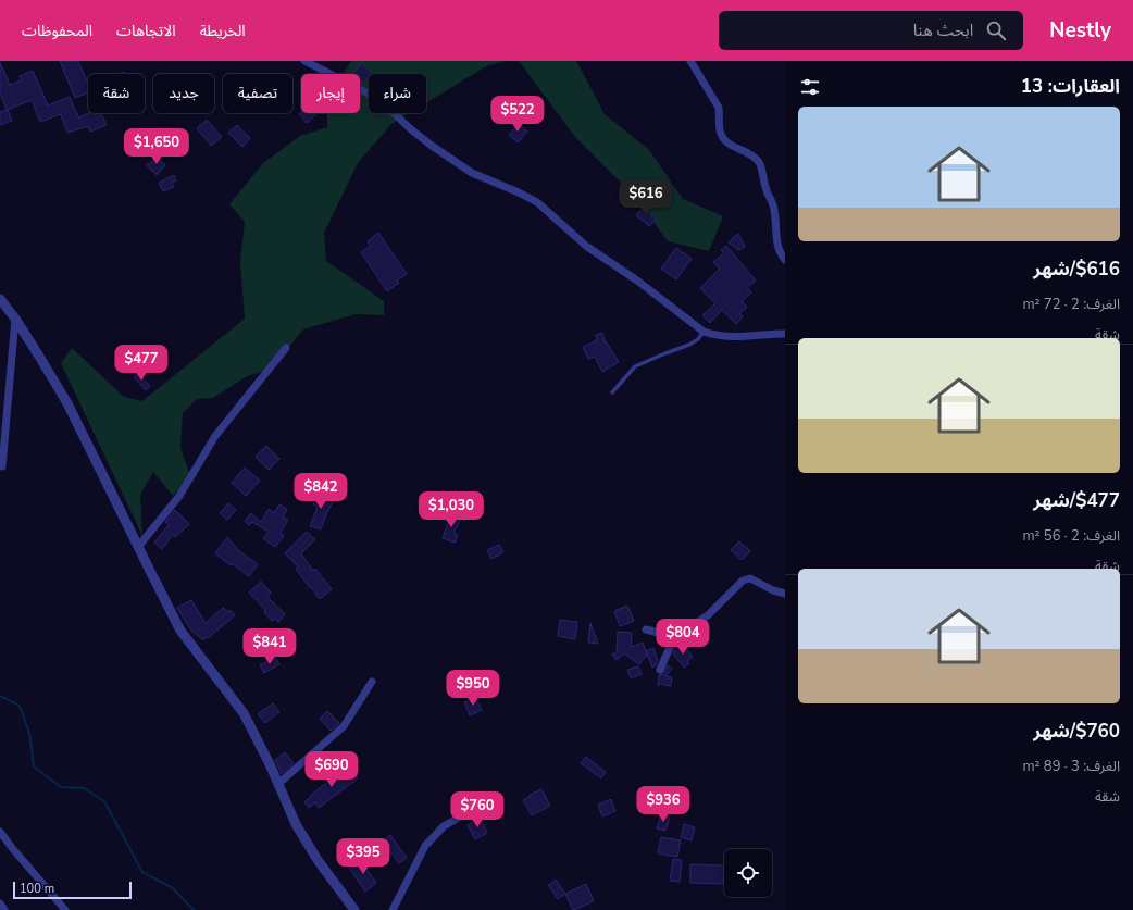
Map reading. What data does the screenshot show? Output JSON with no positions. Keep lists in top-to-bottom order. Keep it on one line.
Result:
{"scale_bar":"100 m","page":{"header":"Nestly","search":"ابحث هنا","nav":["الخريطة","الاتجاهات","المحفوظات"],"heading":"العقارات: 13","chip":["شراء","إيجار","تصفية","جديد","شقة"],"price":["$522","$1,650","$616","$477","$842","$1,030","$804","$841","$950","$690","$936","$760","$395"],"list":[{"name":"$616/شهر","note":"الغرف: 2 · 72 m² · شقة"},{"name":"$477/شهر","note":"الغرف: 2 · 56 m² · شقة"},{"name":"$760/شهر","note":"الغرف: 3 · 89 m² · شقة"}],"scale":"100 m"}}
